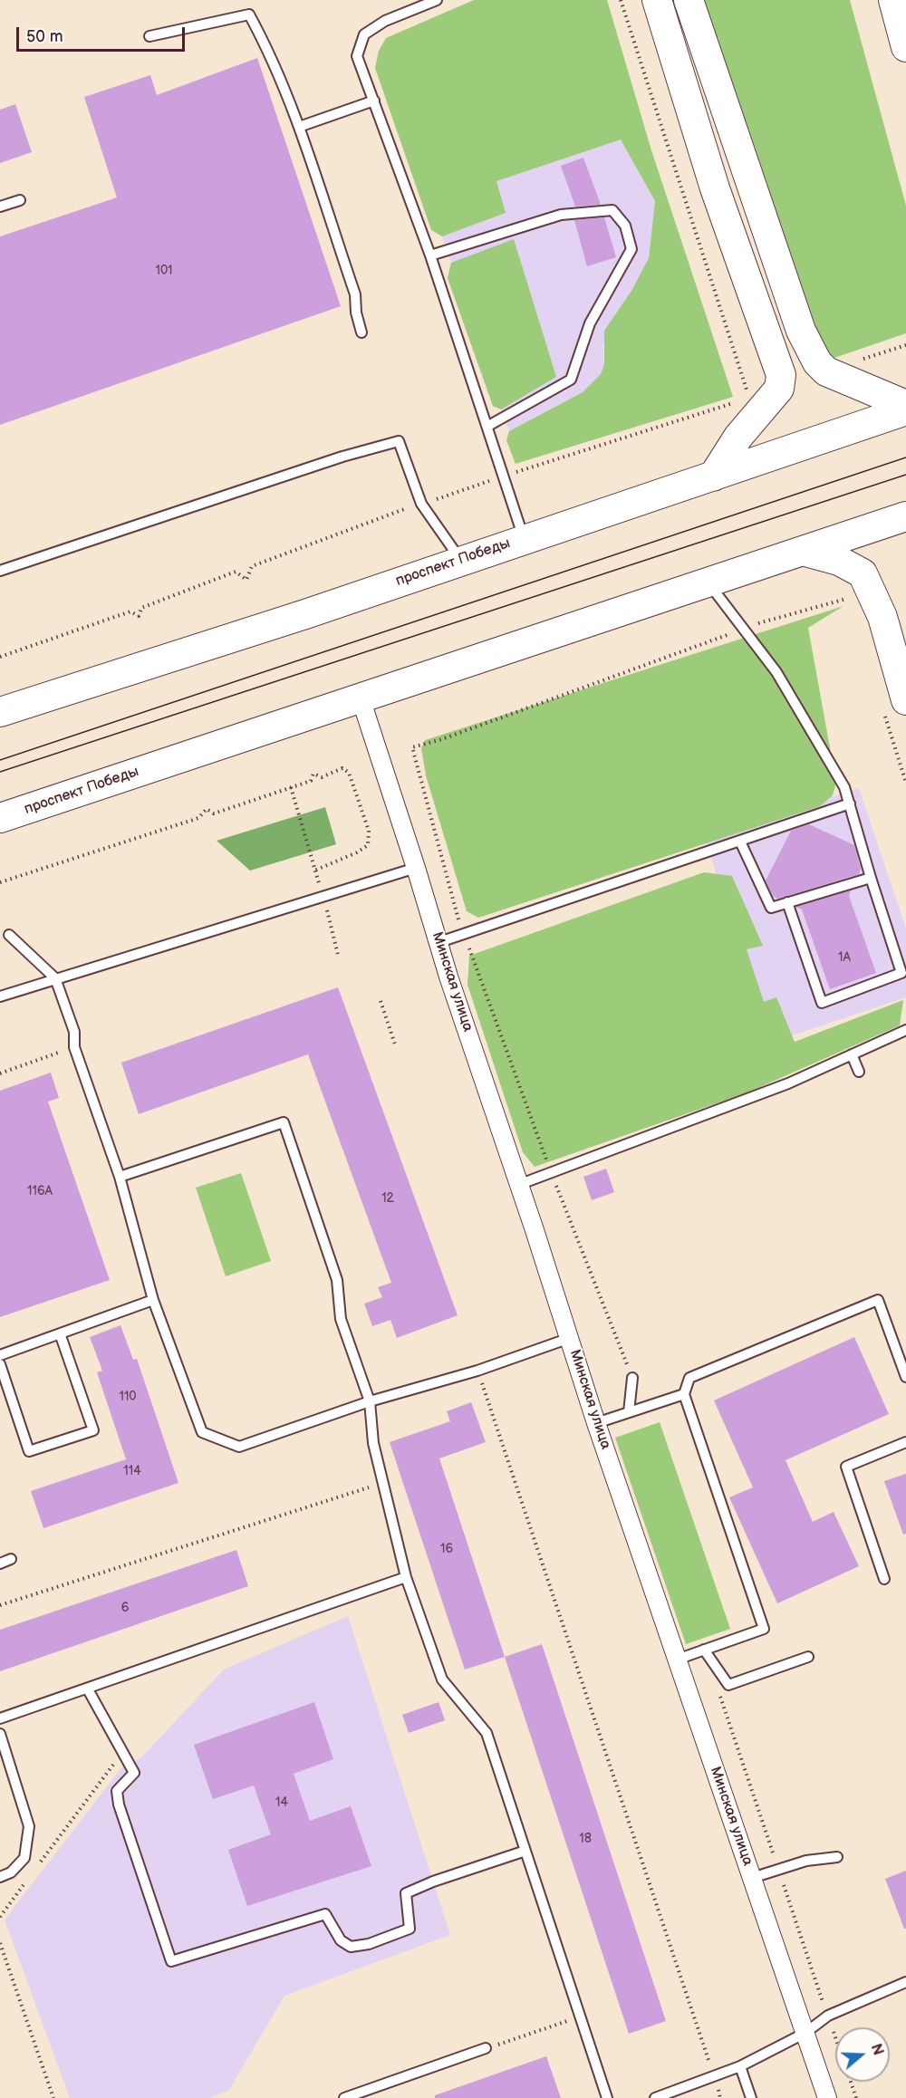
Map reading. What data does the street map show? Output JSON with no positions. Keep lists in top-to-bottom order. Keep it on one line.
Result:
{"streets":{"main road":["проспект Победы"],"street":["Минская улица"]},"crossings":[["проспект Победы","Минская улица"]],"house_numbers":["101","1А","116А","12","110","114","16","6","14","18"],"scale_bar":"50 m","north":"right"}
